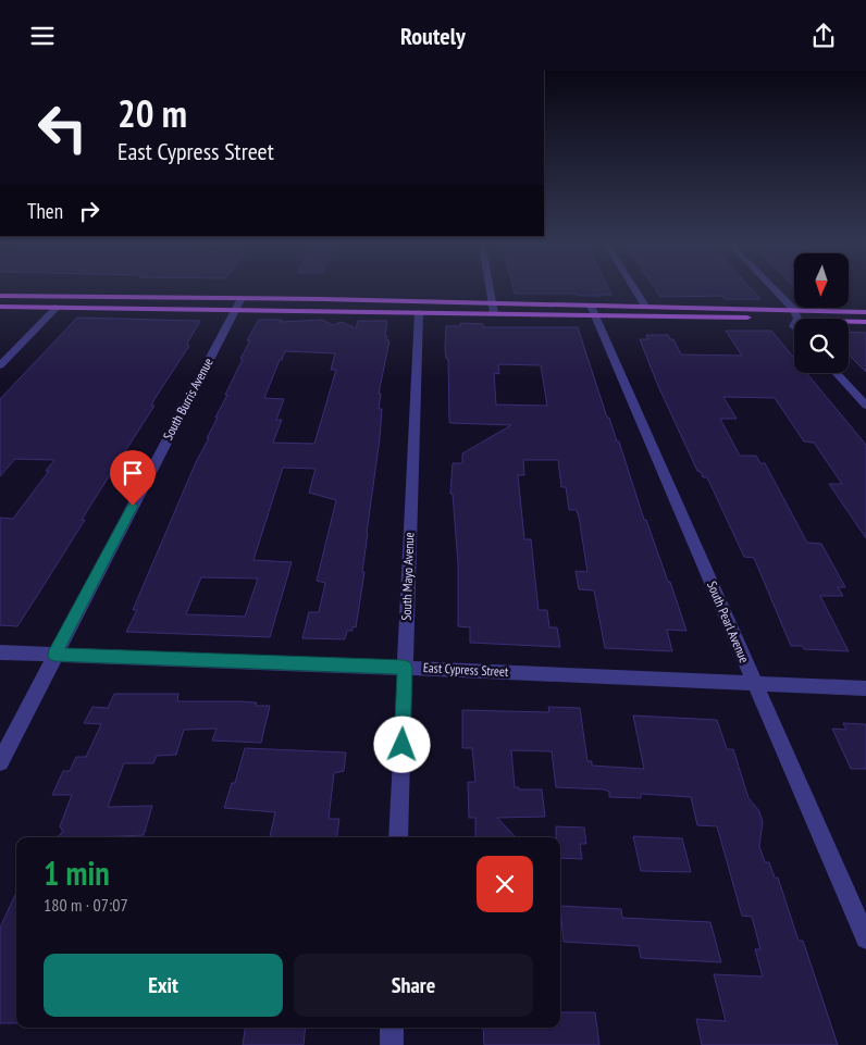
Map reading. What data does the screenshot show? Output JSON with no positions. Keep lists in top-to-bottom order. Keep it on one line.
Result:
{"streets":{"street":["South Burris Avenue","South Mayo Avenue","South Pearl Avenue","East Cypress Street"]},"crossings":[["South Burris Avenue","East Cypress Street"],["South Mayo Avenue","East Cypress Street"],["South Pearl Avenue","East Cypress Street"]],"north":"bottom","page":{"header":"Routely","turn":["20 m","East Cypress Street"],"then":"Then","heading":["1 min","180 m · 07:07"],"buttons":["Exit","Share"]}}
